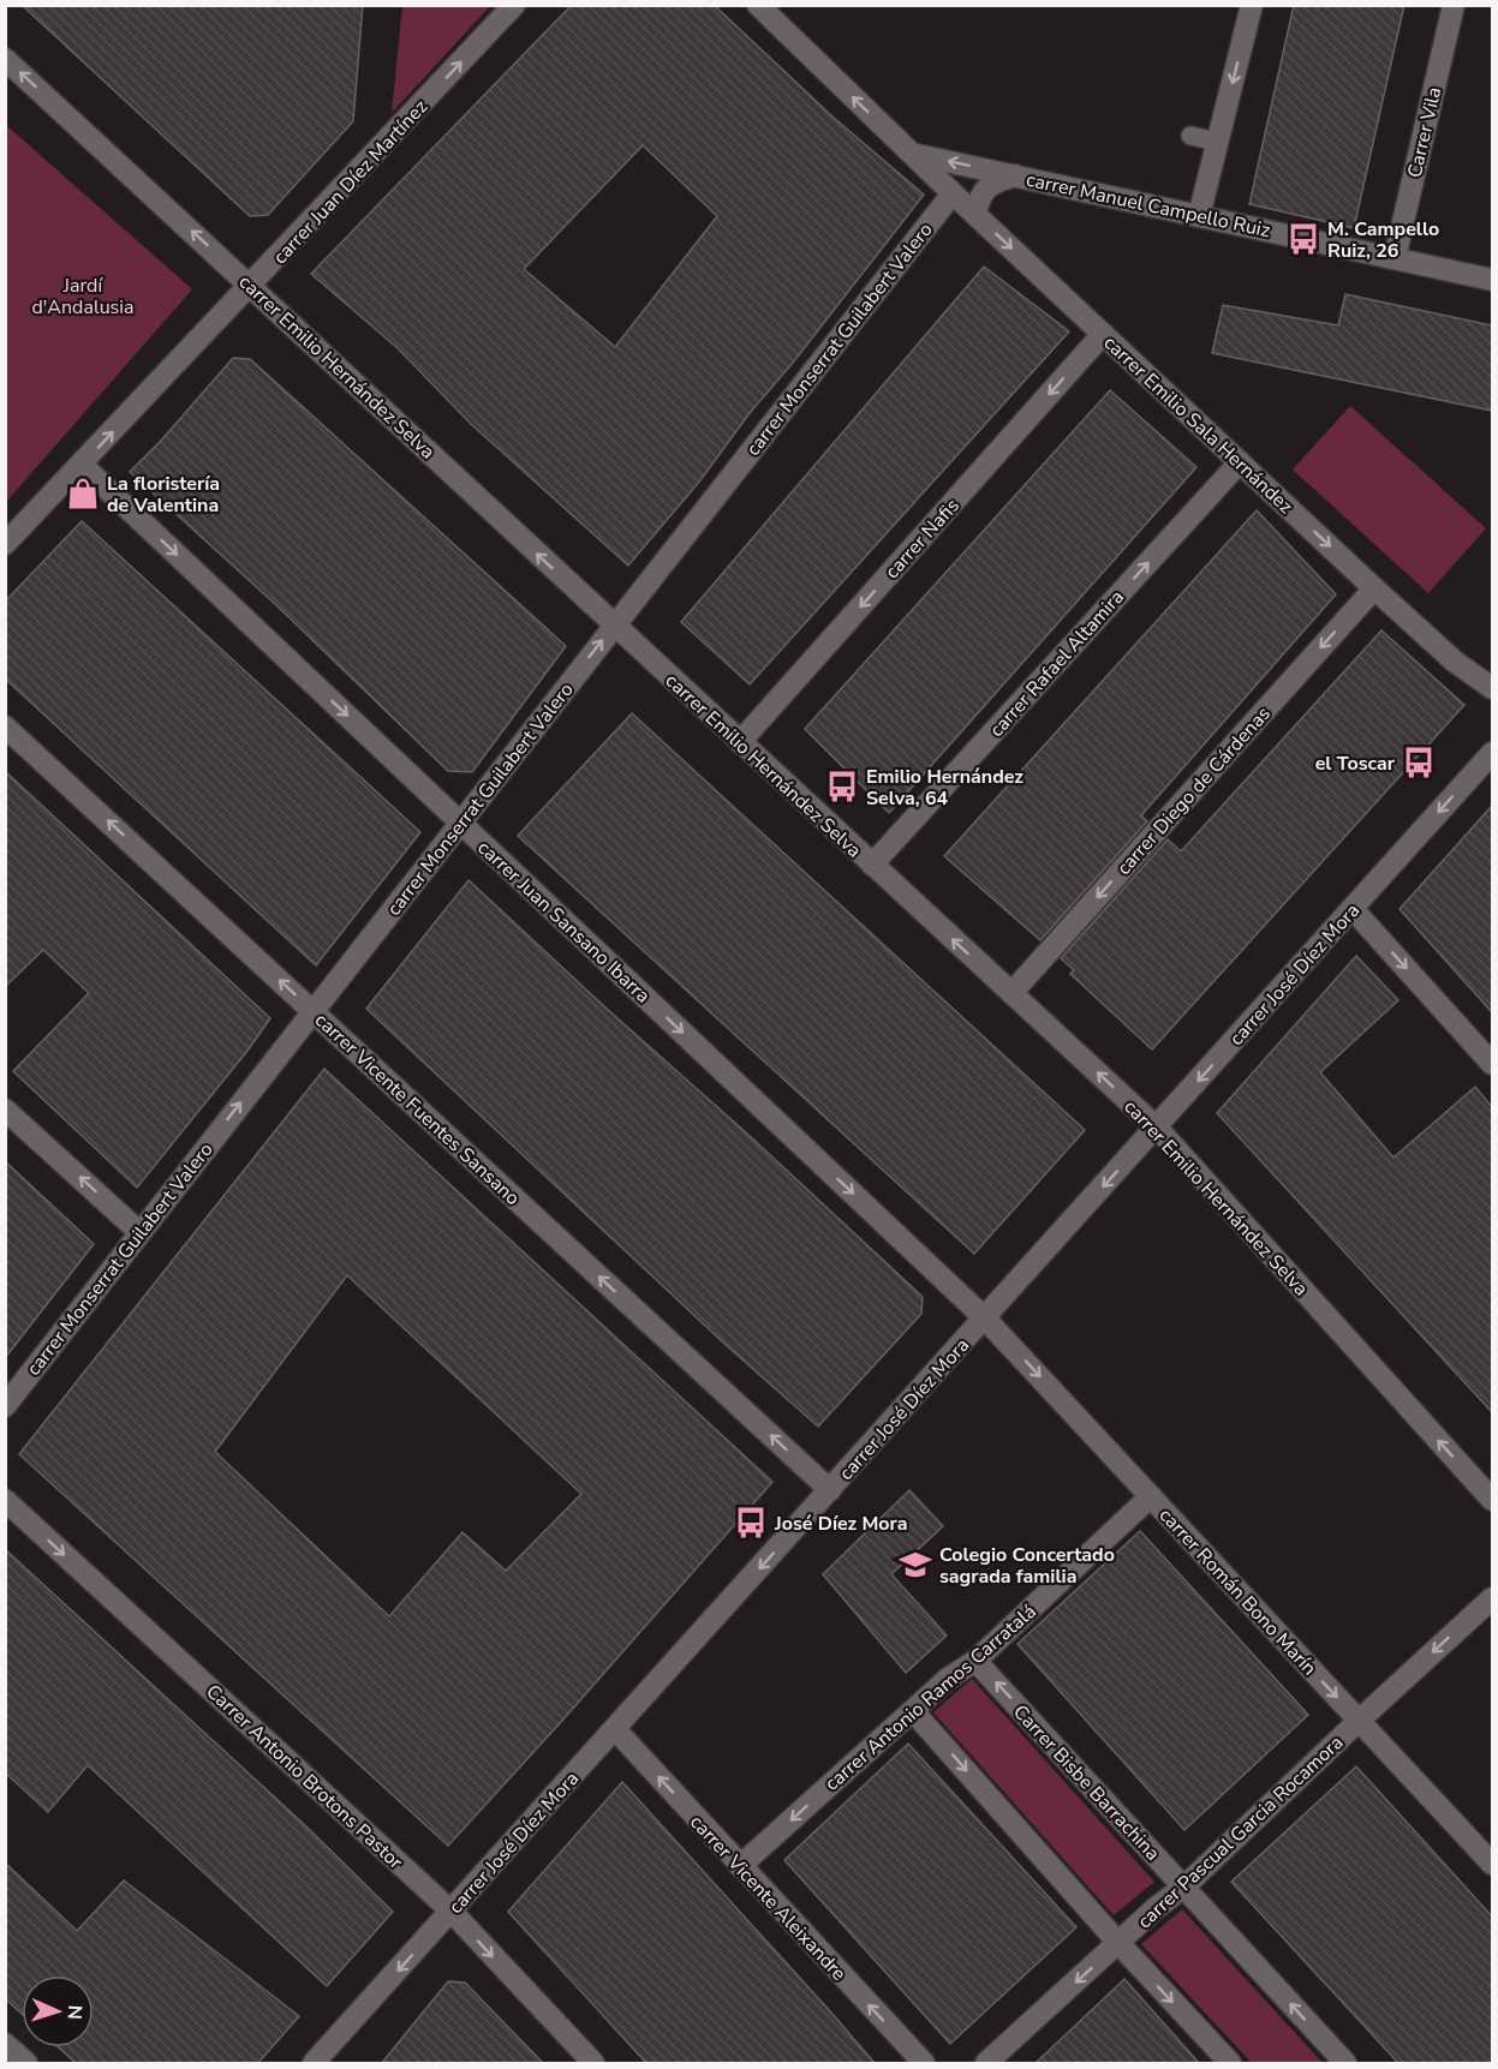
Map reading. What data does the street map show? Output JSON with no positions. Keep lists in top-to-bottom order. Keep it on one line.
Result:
{"streets":{"street":["Carrer Vila","carrer Juan Díez Martínez","carrer Manuel Campello Ruiz","carrer Monserrat Guilabert Valero","carrer Emilio Hernández Selva","carrer Emilio Sala Hernández","carrer Nafis","carrer Rafael Altamira","carrer Diego de Cárdenas","carrer Juan Sansano Ibarra","carrer José Díez Mora","carrer Vicente Fuentes Sansano","carrer Román Bono Marín","carrer Antonio Ramos Carratalá","Carrer Antonio Brotons Pastor","Carrer Bisbe Barrachina","carrer Pascual Garcia Rocamora","carrer Vicente Aleixandre"]},"crossings":[["Carrer Vila","carrer Manuel Campello Ruiz"],["carrer Juan Díez Martínez","carrer Emilio Hernández Selva"],["carrer Juan Díez Martínez","carrer Juan Sansano Ibarra"],["carrer Manuel Campello Ruiz","carrer Emilio Sala Hernández"],["carrer Monserrat Guilabert Valero","carrer Emilio Hernández Selva"],["carrer Monserrat Guilabert Valero","carrer Emilio Sala Hernández"],["carrer Monserrat Guilabert Valero","carrer Juan Sansano Ibarra"],["carrer Monserrat Guilabert Valero","carrer Vicente Fuentes Sansano"],["carrer Emilio Hernández Selva","carrer Nafis"],["carrer Emilio Hernández Selva","carrer Rafael Altamira"],["carrer Emilio Hernández Selva","carrer Diego de Cárdenas"],["carrer Emilio Hernández Selva","carrer José Díez Mora"],["carrer Emilio Sala Hernández","carrer Nafis"],["carrer Emilio Sala Hernández","carrer Rafael Altamira"],["carrer Emilio Sala Hernández","carrer Diego de Cárdenas"],["carrer Juan Sansano Ibarra","carrer José Díez Mora"],["carrer Juan Sansano Ibarra","carrer Román Bono Marín"],["carrer José Díez Mora","carrer Vicente Fuentes Sansano"],["carrer José Díez Mora","carrer Román Bono Marín"],["carrer José Díez Mora","Carrer Antonio Brotons Pastor"],["carrer José Díez Mora","carrer Vicente Aleixandre"],["carrer Román Bono Marín","carrer Antonio Ramos Carratalá"],["carrer Román Bono Marín","carrer Pascual Garcia Rocamora"],["carrer Antonio Ramos Carratalá","Carrer Bisbe Barrachina"],["carrer Antonio Ramos Carratalá","carrer Vicente Aleixandre"],["Carrer Bisbe Barrachina","carrer Pascual Garcia Rocamora"]],"one_way":["carrer Juan Díez Martínez","carrer Emilio Hernández Selva","carrer Nafis","carrer Rafael Altamira","carrer Diego de Cárdenas","carrer Juan Sansano Ibarra","carrer José Díez Mora","carrer Vicente Fuentes Sansano","carrer Román Bono Marín","carrer Antonio Ramos Carratalá","Carrer Antonio Brotons Pastor","carrer Pascual Garcia Rocamora","carrer Vicente Aleixandre"],"parks":["Jardí d'Andalusia"],"places":{"bus stop":["M. Campello Ruiz, 26","el Toscar","Emilio Hernández Selva, 64","José Díez Mora"],"shop":["La floristería de Valentina"],"school or university":["Colegio Concertado sagrada familia"]},"north":"right"}
